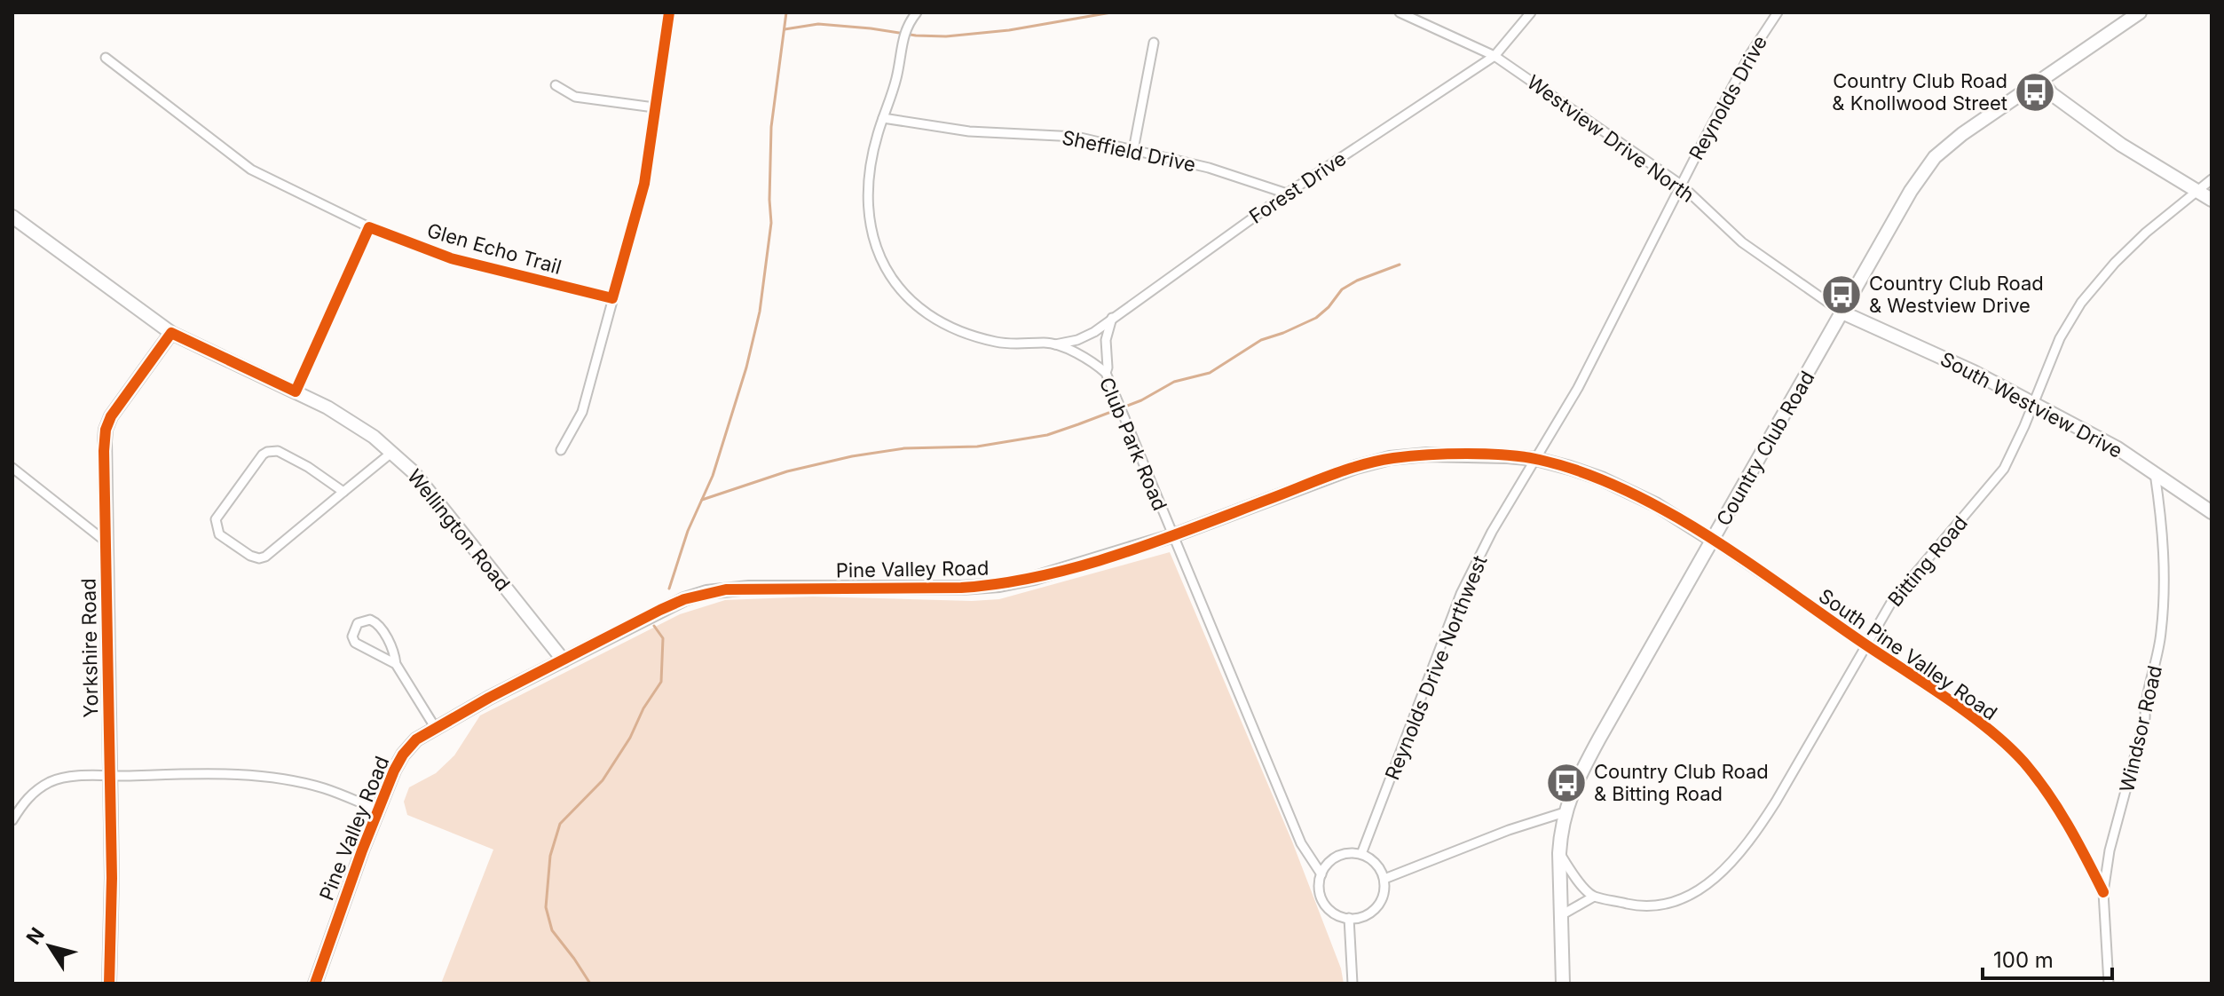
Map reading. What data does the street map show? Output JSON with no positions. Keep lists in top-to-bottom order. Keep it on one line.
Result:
{"streets":{"street":["Reynolds Drive","Westview Drive North","Sheffield Drive","Forest Drive","Glen Echo Trail","South Westview Drive","Club Park Road","Country Club Road","Wellington Road","Bitting Road","Pine Valley Road","Yorkshire Road","South Pine Valley Road","Reynolds Drive Northwest","Windsor Road"]},"crossings":[["Reynolds Drive","Westview Drive North"],["Reynolds Drive","Reynolds Drive Northwest"],["Westview Drive North","Forest Drive"],["Westview Drive North","South Westview Drive"],["Westview Drive North","Country Club Road"],["Westview Drive North","Reynolds Drive Northwest"],["Sheffield Drive","Forest Drive"],["Sheffield Drive","Club Park Road"],["Forest Drive","Club Park Road"],["South Westview Drive","Country Club Road"],["South Westview Drive","Bitting Road"],["South Westview Drive","Windsor Road"],["Club Park Road","Pine Valley Road"],["Club Park Road","Reynolds Drive Northwest"],["Country Club Road","Pine Valley Road"],["Country Club Road","South Pine Valley Road"],["Wellington Road","Pine Valley Road"],["Wellington Road","Yorkshire Road"],["Bitting Road","South Pine Valley Road"],["Pine Valley Road","South Pine Valley Road"],["Pine Valley Road","Reynolds Drive Northwest"],["South Pine Valley Road","Windsor Road"]],"places":{"bus stop":["Country Club Road & Knollwood Street","Country Club Road & Westview Drive","Country Club Road & Bitting Road"]},"scale_bar":"100 m","north":"top left"}
